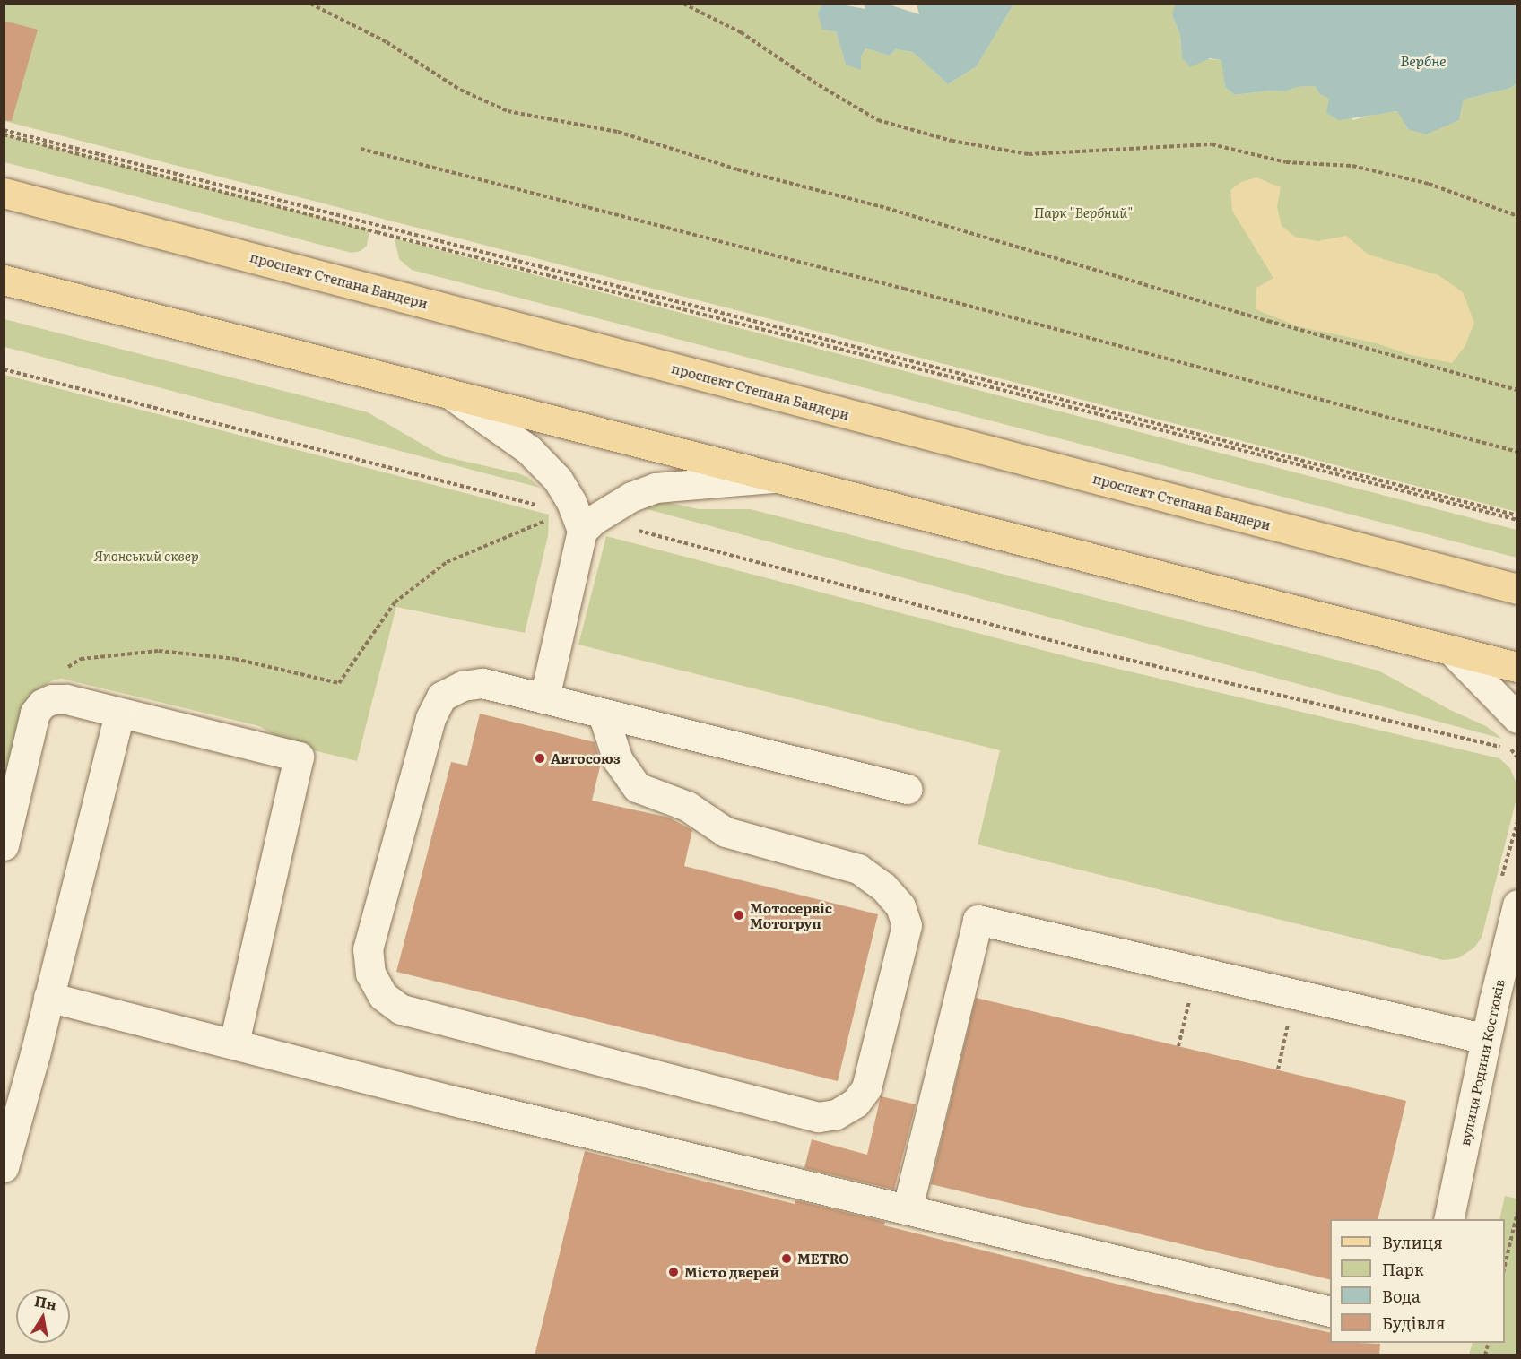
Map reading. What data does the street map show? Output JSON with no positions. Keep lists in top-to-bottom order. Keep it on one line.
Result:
{"streets":{"main road":["проспект Степана Бандери"],"lane":["вулиця Родини Костюків"]},"water":["Вербне"],"parks":["Парк \"Вербний\"","Японський сквер"],"places":["Автосоюз","Мотосервіс Мотогруп","METRO","Місто дверей"],"legend":["Вулиця","Парк","Вода","Будівля"],"north":"top"}
